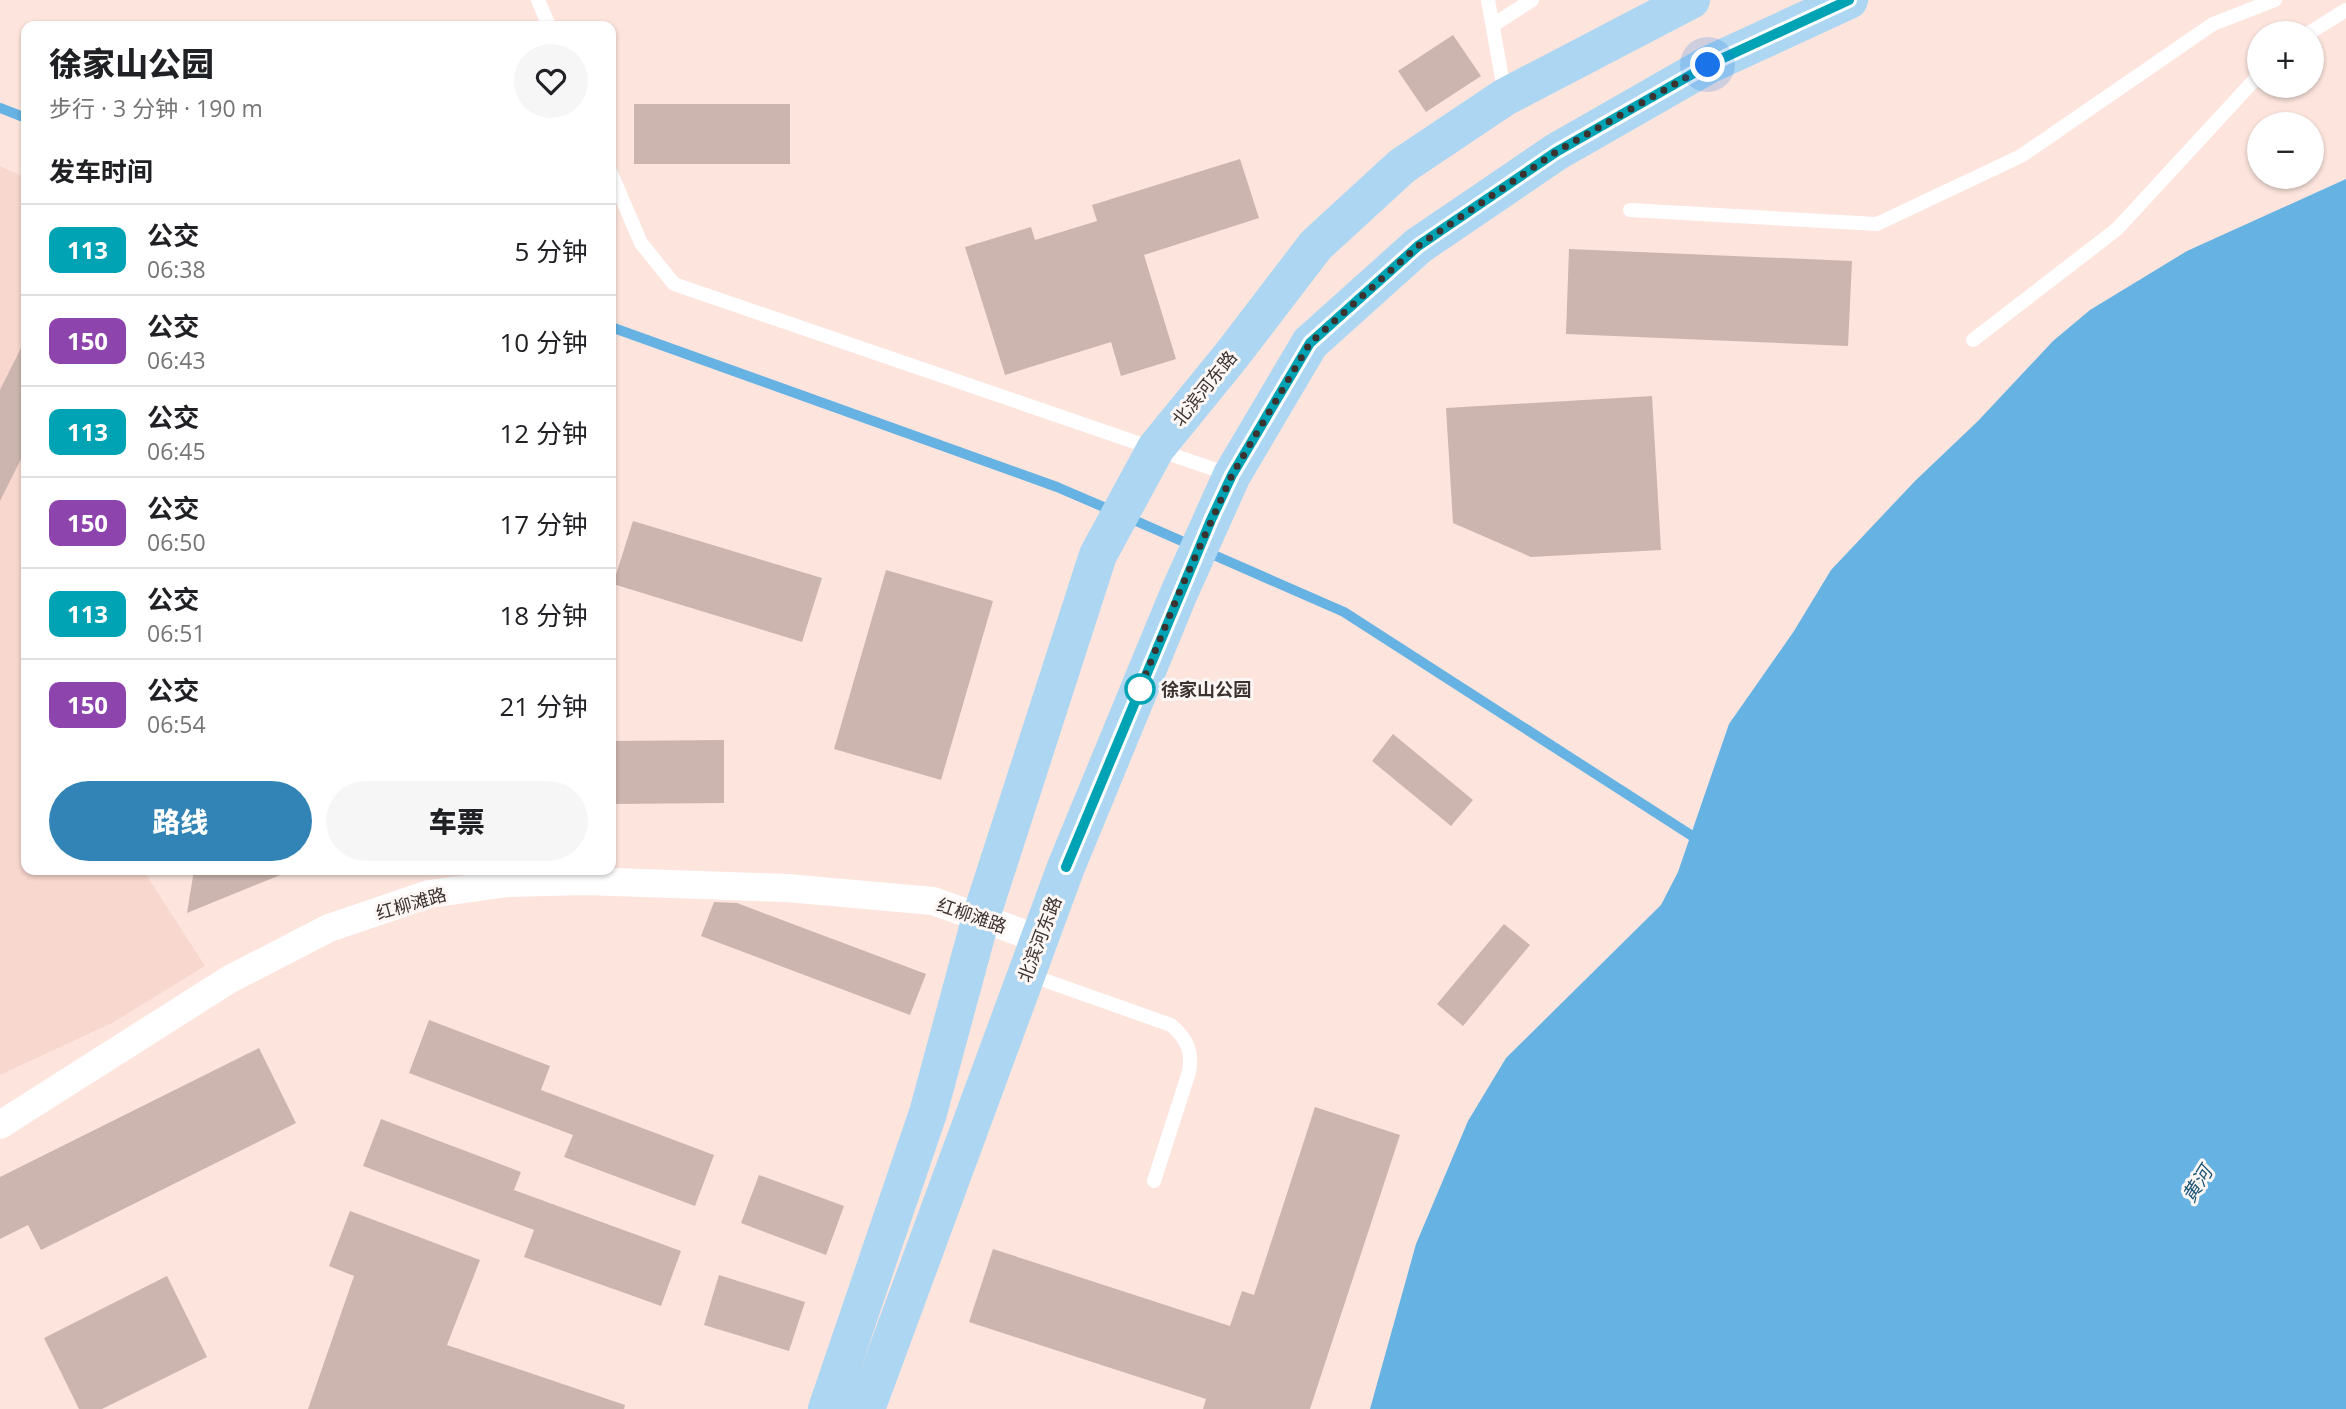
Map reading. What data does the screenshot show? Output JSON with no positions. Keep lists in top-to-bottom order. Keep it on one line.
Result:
{"streets":{"main road":["北滨河东路"],"street":["红柳滩路"]},"crossings":[["北滨河东路","红柳滩路"]],"water":["黄河"],"places":["徐家山公园"],"lines":["bus line 113"],"page":{"map_buttons":["+","−"],"heading":[["徐家山公园","步行 · 3 分钟 · 190 m"],"发车时间"],"list":[{"mark":"113","name":"公交","note":"06:38","value":"5 分钟"},{"mark":"150","name":"公交","note":"06:43","value":"10 分钟"},{"mark":"113","name":"公交","note":"06:45","value":"12 分钟"},{"mark":"150","name":"公交","note":"06:50","value":"17 分钟"},{"mark":"113","name":"公交","note":"06:51","value":"18 分钟"},{"mark":"150","name":"公交","note":"06:54","value":"21 分钟"}],"buttons":["路线","车票"]}}
